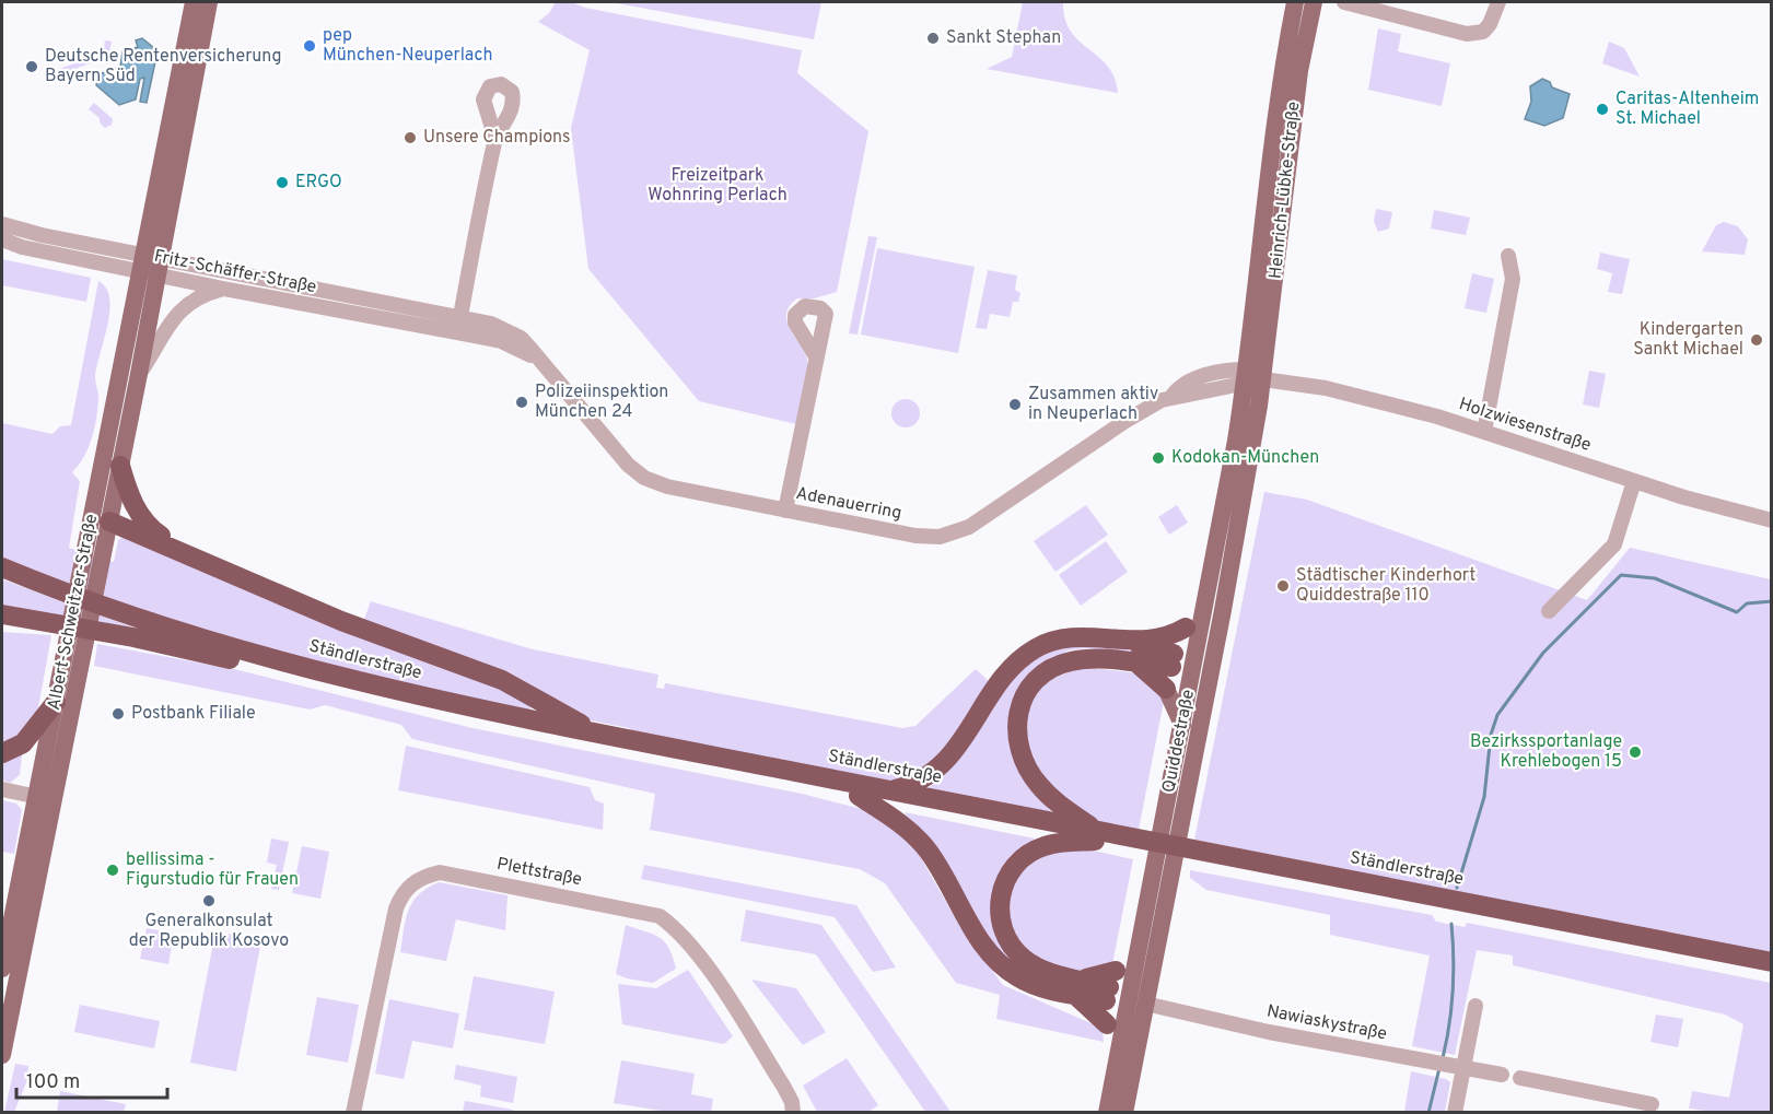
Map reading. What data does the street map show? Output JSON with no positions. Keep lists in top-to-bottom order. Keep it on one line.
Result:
{"streets":{"highway":["Ständlerstraße"],"main road":["Heinrich-Lübke-Straße","Albert-Schweitzer-Straße","Quiddestraße"],"street":["Fritz-Schäffer-Straße","Holzwiesenstraße","Adenauerring","Plettstraße","Nawiaskystraße"]},"crossings":[["Heinrich-Lübke-Straße","Holzwiesenstraße"],["Heinrich-Lübke-Straße","Adenauerring"],["Heinrich-Lübke-Straße","Quiddestraße"],["Fritz-Schäffer-Straße","Adenauerring"],["Fritz-Schäffer-Straße","Albert-Schweitzer-Straße"],["Holzwiesenstraße","Quiddestraße"],["Adenauerring","Quiddestraße"],["Quiddestraße","Nawiaskystraße"]],"parks":["Freizeitpark Wohnring Perlach"],"places":["Sankt Stephan","pep München-Neuperlach","Deutsche Rentenversicherung Bayern Süd","Caritas-Altenheim St. Michael","Unsere Champions","ERGO","Kindergarten Sankt Michael","Polizeiinspektion München 24","Zusammen aktiv in Neuperlach","Kodokan-München","Städtischer Kinderhort Quiddestraße 110","Postbank Filiale","Bezirkssportanlage Krehlebogen 15","bellissima - Figurstudio für Frauen","Generalkonsulat der Republik Kosovo"],"scale_bar":"100 m"}
